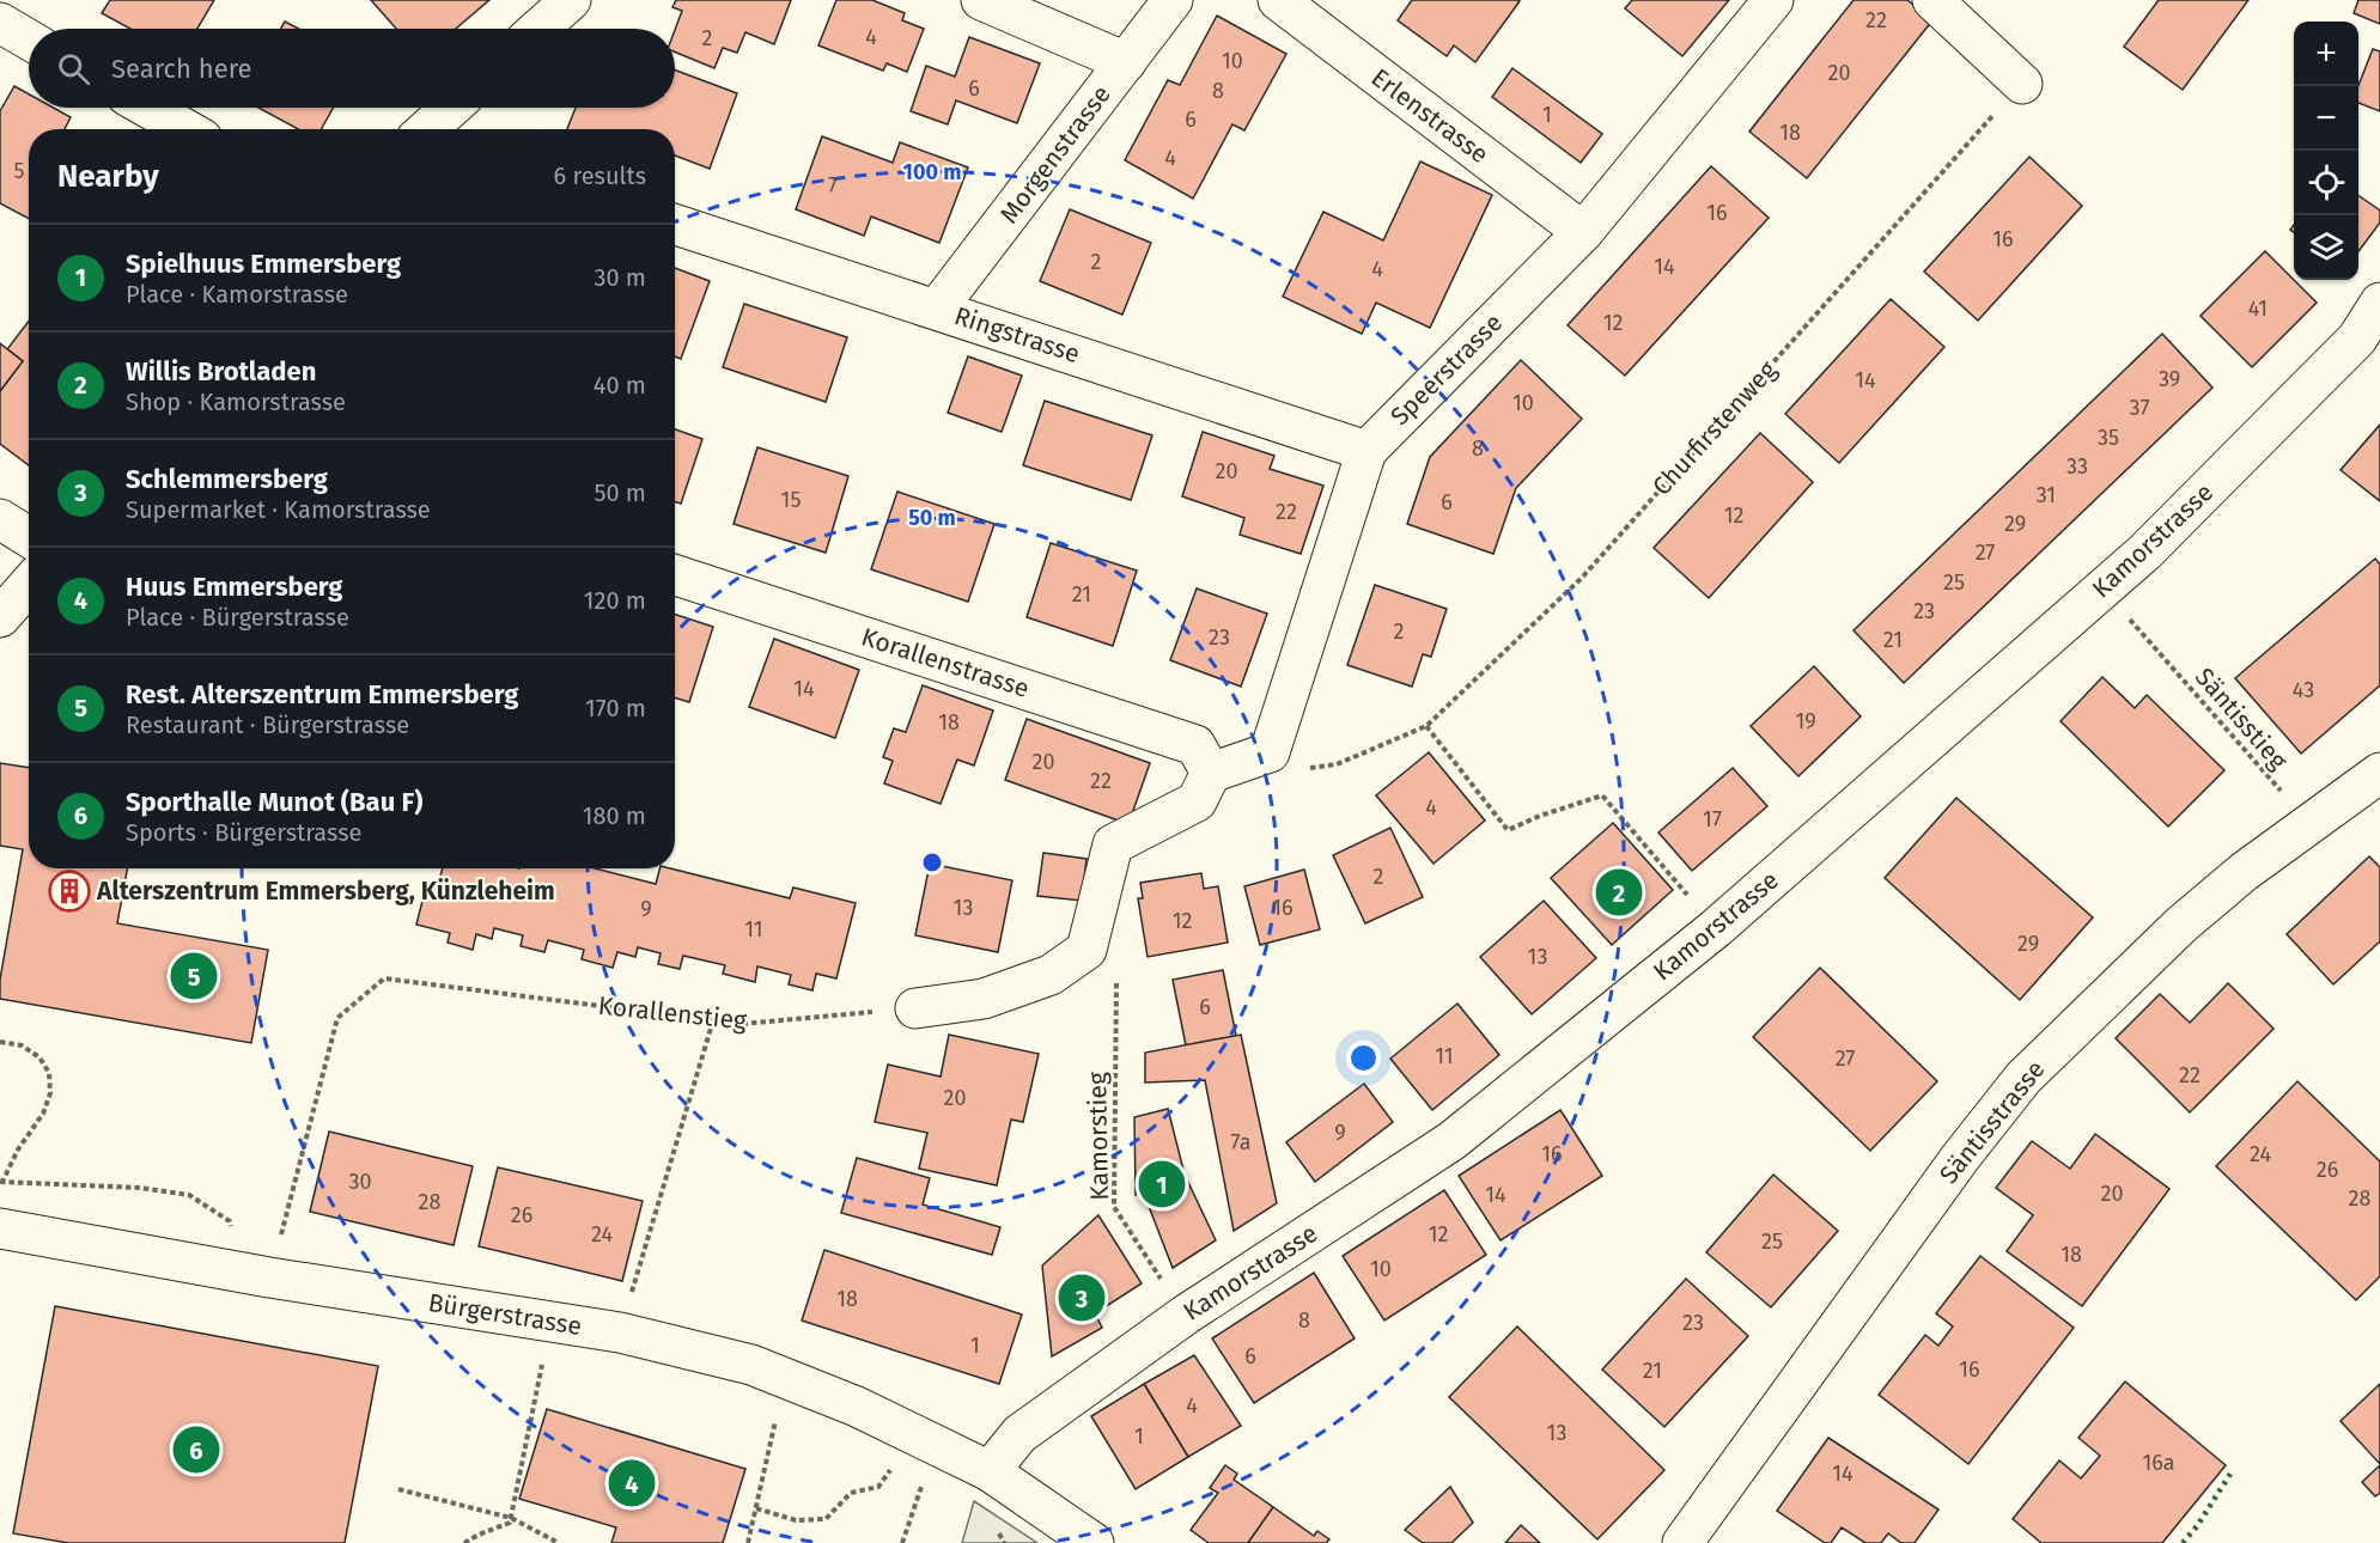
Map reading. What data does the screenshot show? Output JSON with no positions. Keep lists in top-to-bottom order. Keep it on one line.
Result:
{"streets":{"street":["Erlenstrasse","Morgenstrasse","Ringstrasse","Speerstrasse","Kamorstrasse","Korallenstrasse","Säntisstrasse","Bürgerstrasse"],"path":["Churfirstenweg","Säntisstieg","Korallenstieg","Kamorstieg"]},"crossings":[["Erlenstrasse","Speerstrasse"],["Morgenstrasse","Ringstrasse"],["Ringstrasse","Speerstrasse"],["Speerstrasse","Churfirstenweg"],["Kamorstrasse","Kamorstieg"],["Kamorstrasse","Bürgerstrasse"],["Säntisstieg","Säntisstrasse"],["Korallenstieg","Bürgerstrasse"]],"places":{"building":["Alterszentrum Emmersberg, Künzleheim"]},"house_numbers":["22","4","2","10","20","6","8","1","6","18","4","5","7","16","16","2","14","4","41","12","39","14","10","37","35","8","33","20","31","15","6","22","12","29","27","25","21","23","2","23","21","14","43","19","18","20","22","4","17","2","13","16","9","12","11","29","13","6","11","27","22","20","9","7a","16","24","26","30","20","14","28","28","26","24","12","25","18","10","18","8","23","1","6","16","21","4","13","1","16a","14"],"page":{"map_buttons":["+","−"],"search":"Search here","heading":["Nearby","6 results"],"list":[{"mark":"1","name":"Spielhuus Emmersberg","note":"Place · Kamorstrasse","value":"30 m"},{"mark":"2","name":"Willis Brotladen","note":"Shop · Kamorstrasse","value":"40 m"},{"mark":"3","name":"Schlemmersberg","note":"Supermarket · Kamorstrasse","value":"50 m"},{"mark":"4","name":"Huus Emmersberg","note":"Place · Bürgerstrasse","value":"120 m"},{"mark":"5","name":"Rest. Alterszentrum Emmersberg","note":"Restaurant · Bürgerstrasse","value":"170 m"},{"mark":"6","name":"Sporthalle Munot (Bau F)","note":"Sports · Bürgerstrasse","value":"180 m"}],"pins":["2","5","1","3","6","4"]},"rings":["100 m","50 m"]}
